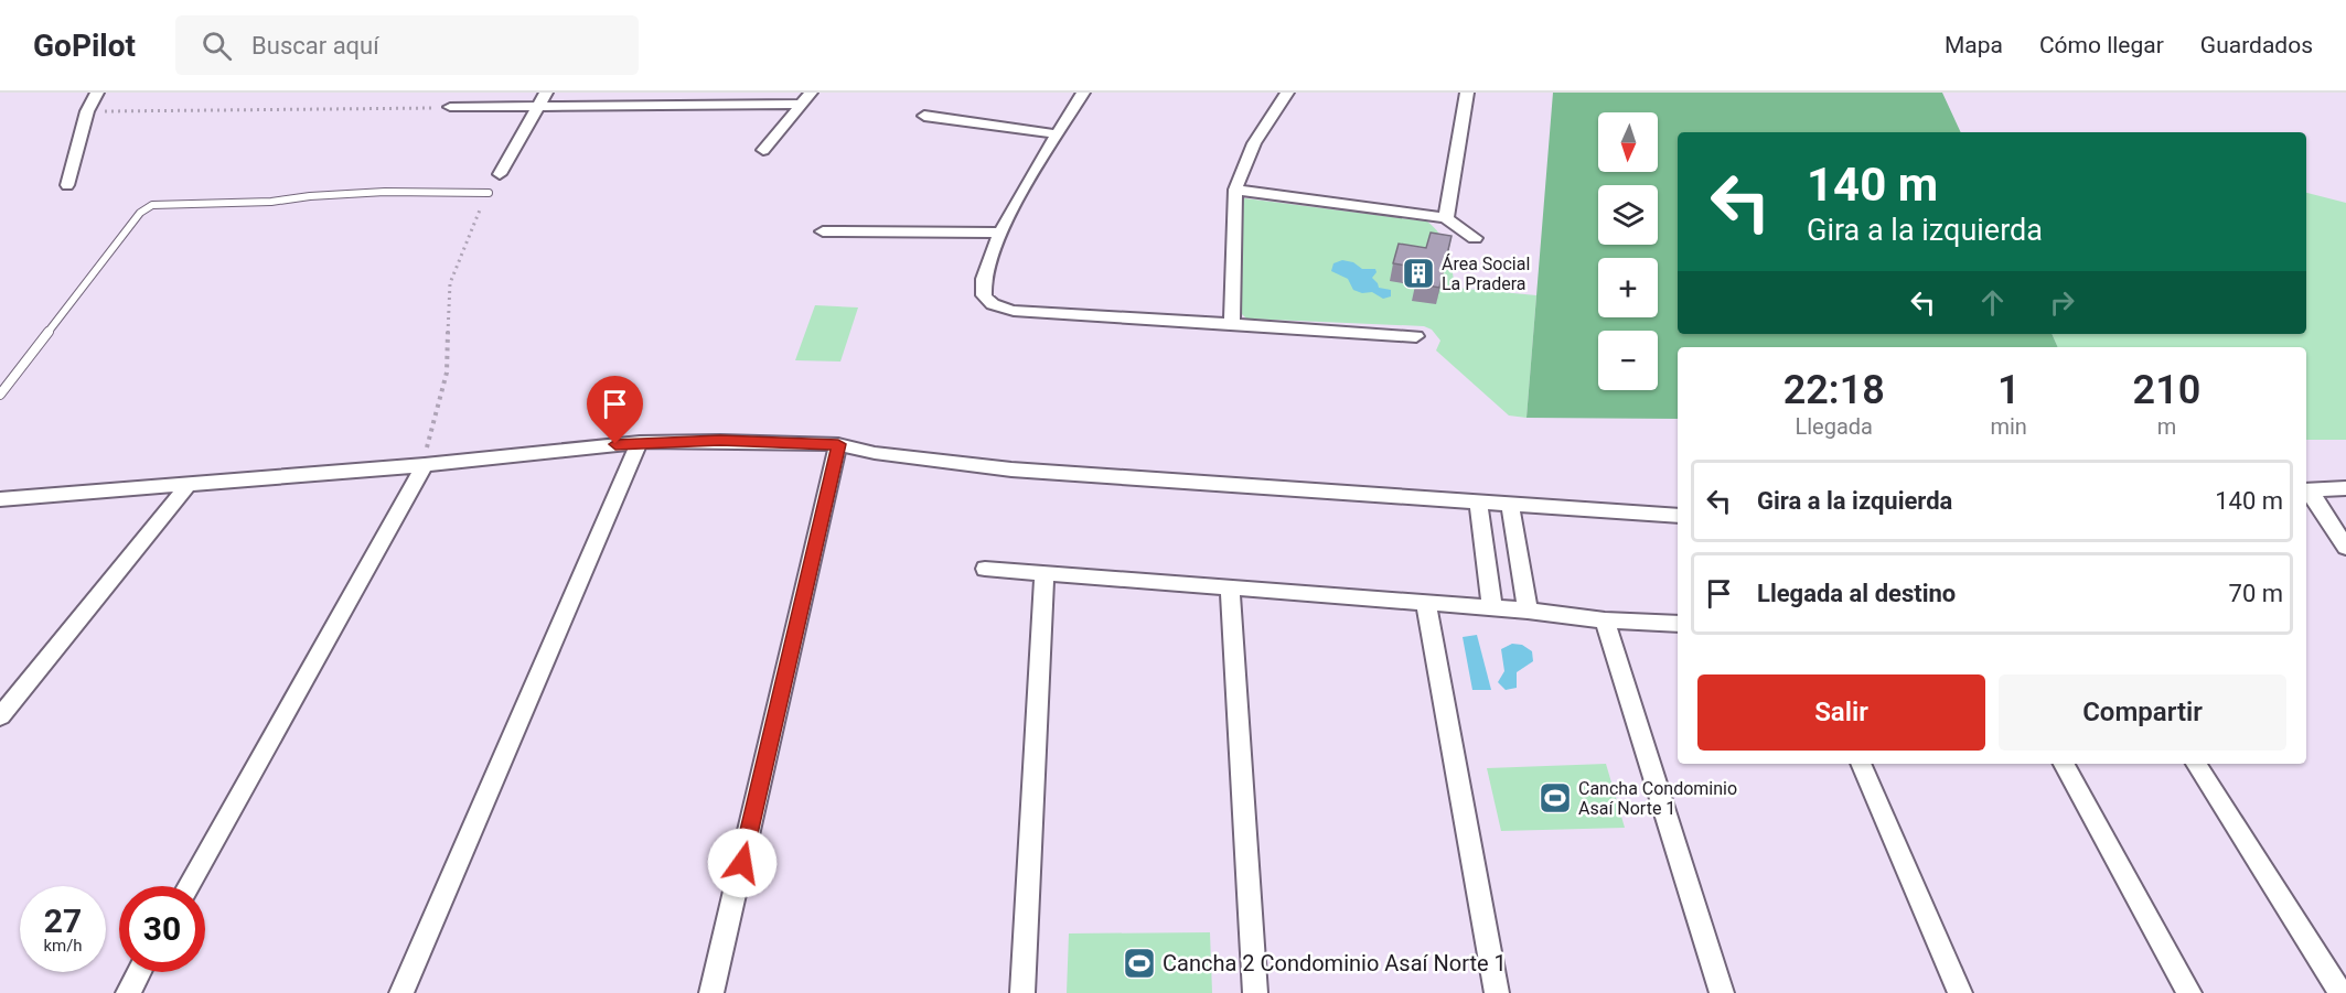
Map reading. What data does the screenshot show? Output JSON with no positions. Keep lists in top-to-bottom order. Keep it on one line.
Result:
{"places":{"building":["Área Social La Pradera"],"sports":["Cancha Condominio Asaí Norte 1","Cancha 2 Condominio Asaí Norte 1"]},"north":"bottom","page":{"header":"GoPilot","search":"Buscar aquí","nav":["Mapa","Cómo llegar","Guardados"],"map_buttons":["+","−"],"turn":["140 m","Gira a la izquierda"],"eta":["22:18","Llegada","1","min","210","m"],"list":[{"name":"Gira a la izquierda","value":"140 m"},{"name":"Llegada al destino","value":"70 m"}],"buttons":["Salir","Compartir"],"speed":"27 km/h","limit":"30"}}
